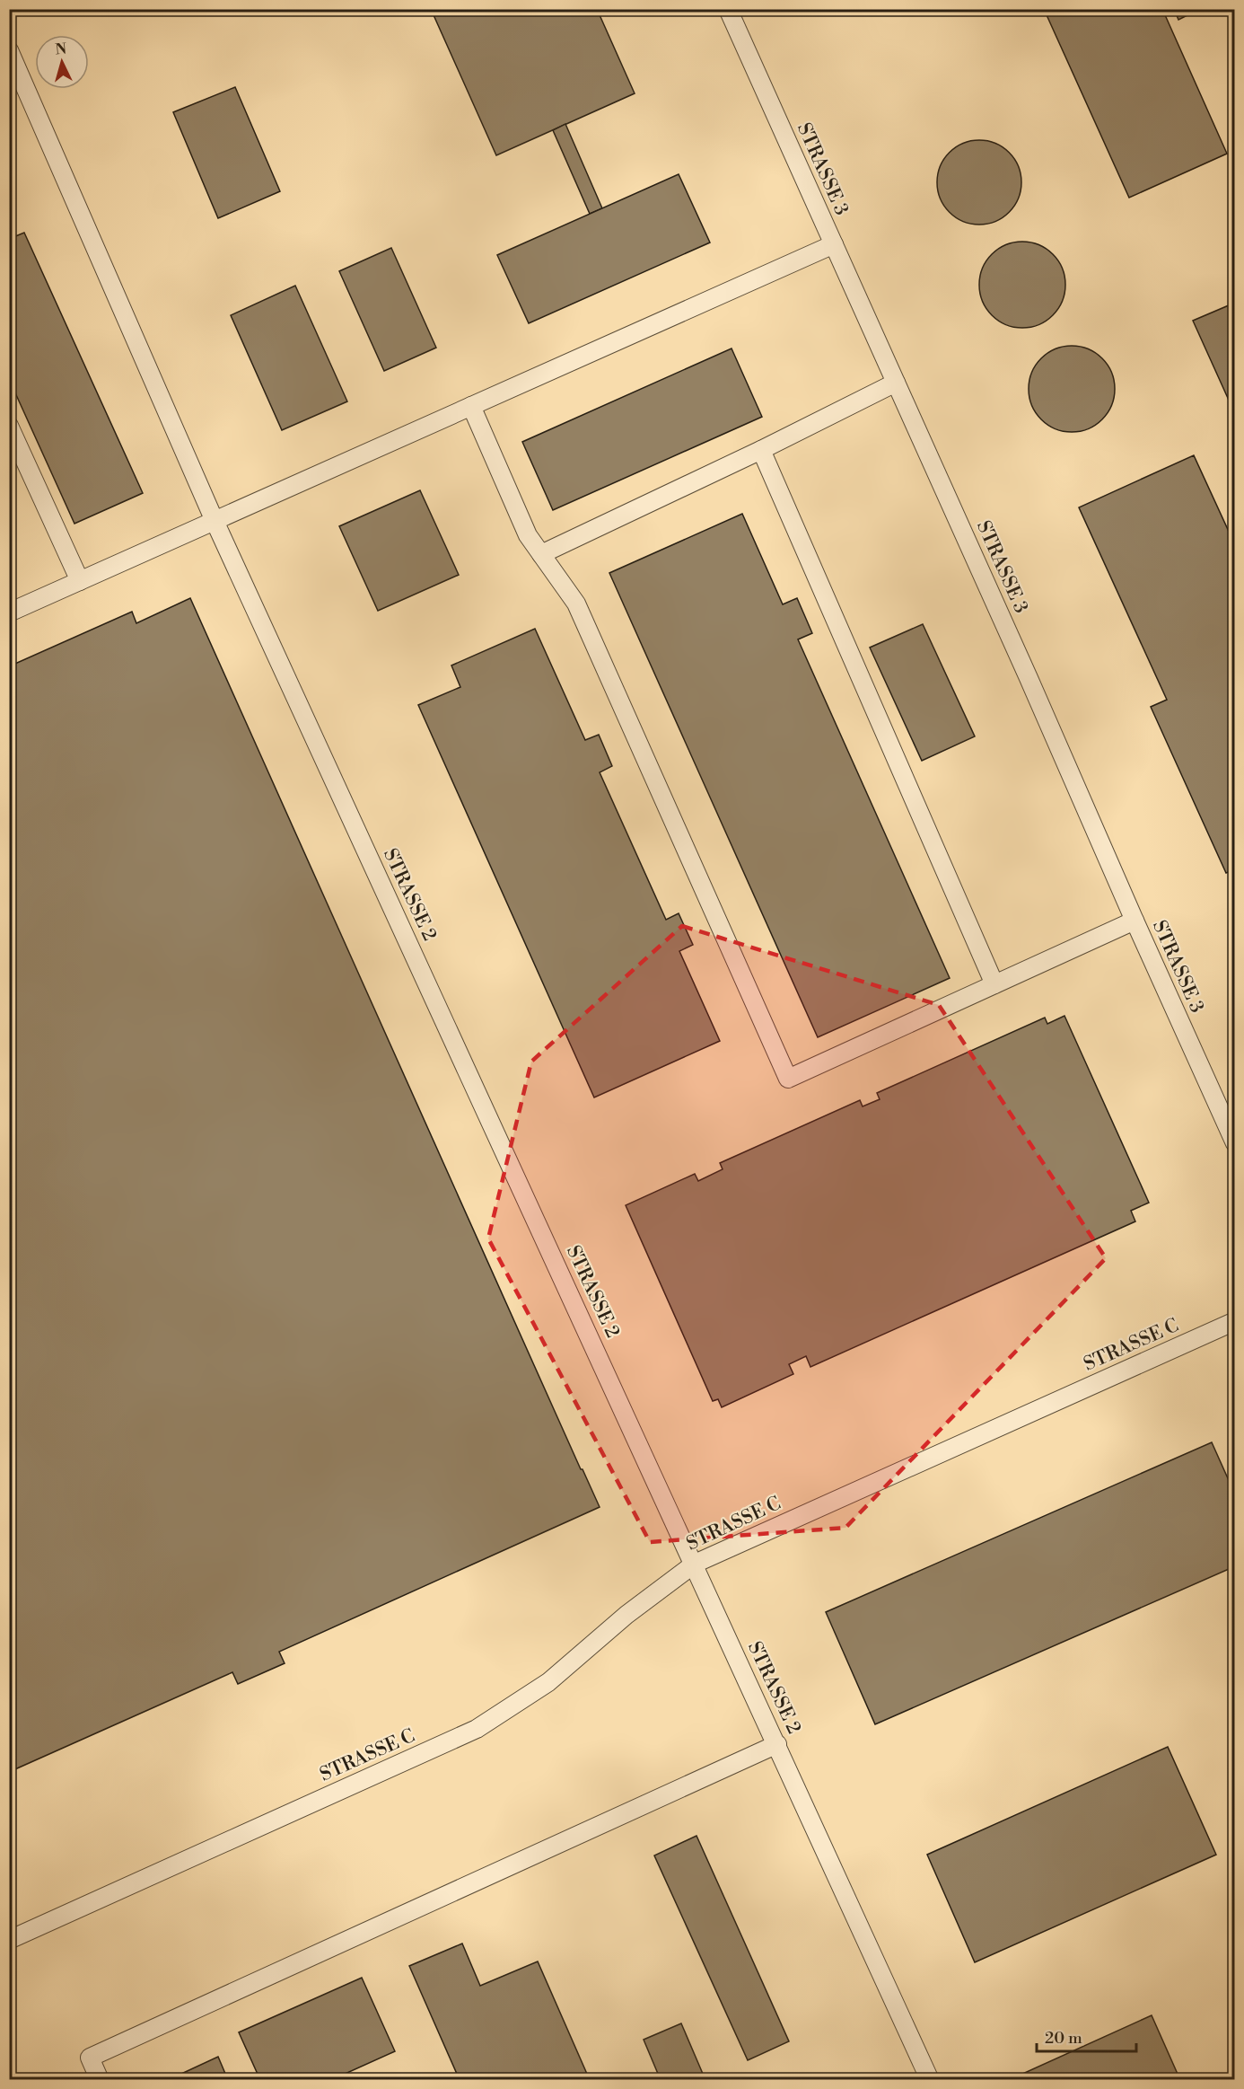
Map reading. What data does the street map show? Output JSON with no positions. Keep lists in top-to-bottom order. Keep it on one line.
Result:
{"streets":{"lane":["STRASSE 3","STRASSE 2","STRASSE C"]},"crossings":[["STRASSE 2","STRASSE C"]],"scale_bar":"20 m","north":"top"}
